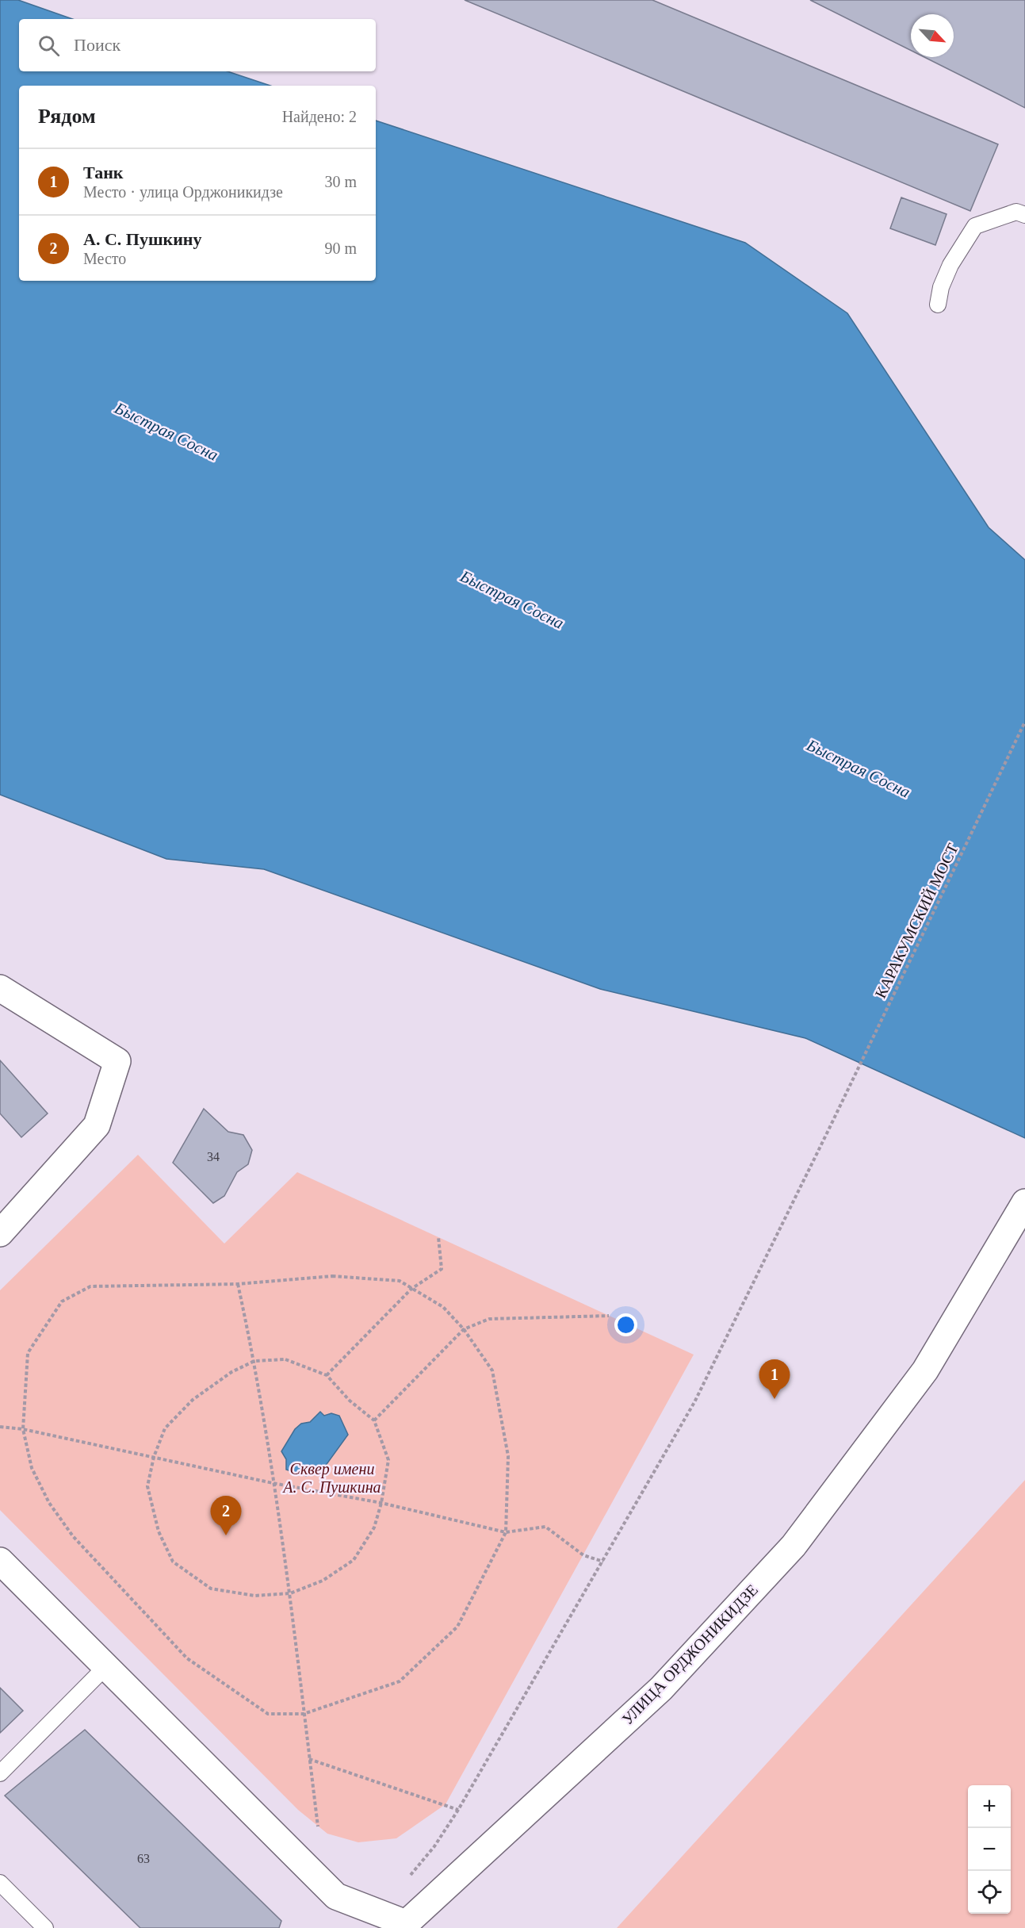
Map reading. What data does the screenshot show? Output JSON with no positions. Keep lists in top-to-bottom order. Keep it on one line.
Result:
{"streets":{"main road":["УЛИЦА ОРДЖОНИКИДЗЕ"],"path":["КАРАКУМСКИЙ МОСТ"]},"water":["Быстрая Сосна"],"parks":["Сквер имени А. С. Пушкина"],"house_numbers":["34","63"],"north":"bottom right","page":{"search":"Поиск","heading":["Рядом","Найдено: 2"],"list":[{"mark":"1","name":"Танк","note":"Место · улица Орджоникидзе","value":"30 m"},{"mark":"2","name":"А. С. Пушкину","note":"Место","value":"90 m"}],"pins":["1","2"],"map_buttons":["+","−"]}}
